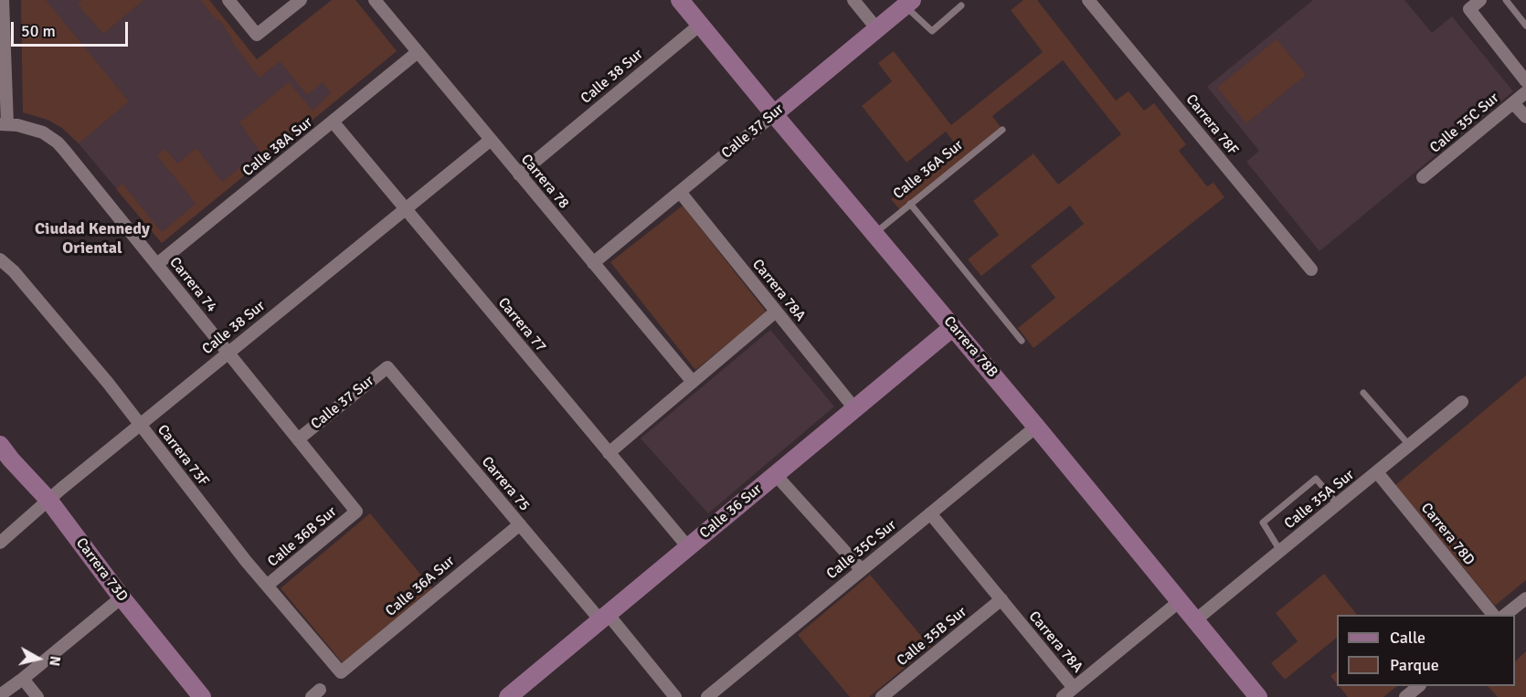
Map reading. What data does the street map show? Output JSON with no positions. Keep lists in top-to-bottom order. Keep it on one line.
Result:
{"streets":{"street":["Calle 38 Sur","Calle 35C Sur","Carrera 78F","Calle 37 Sur","Calle 38A Sur","Calle 36A Sur","Carrera 78","Carrera 74","Carrera 78A","Carrera 77","Carrera 78B","Carrera 73F","Carrera 75","Calle 35A Sur","Calle 36 Sur","Carrera 78D","Calle 36B Sur","Carrera 73D","Calle 35B Sur"]},"crossings":[["Calle 38 Sur","Carrera 78"],["Calle 38 Sur","Carrera 74"],["Calle 38 Sur","Carrera 77"],["Calle 38 Sur","Carrera 78B"],["Calle 38 Sur","Carrera 73F"],["Calle 38 Sur","Carrera 73D"],["Calle 35C Sur","Carrera 78A"],["Calle 35C Sur","Carrera 78B"],["Calle 37 Sur","Carrera 78"],["Calle 37 Sur","Carrera 74"],["Calle 37 Sur","Carrera 78A"],["Calle 37 Sur","Carrera 78B"],["Calle 37 Sur","Carrera 75"],["Calle 38A Sur","Carrera 78"],["Calle 38A Sur","Carrera 74"],["Calle 38A Sur","Carrera 77"],["Calle 36A Sur","Carrera 78B"],["Calle 36A Sur","Carrera 73F"],["Calle 36A Sur","Carrera 75"],["Carrera 74","Calle 36B Sur"],["Carrera 78A","Calle 36 Sur"],["Carrera 78A","Calle 35B Sur"],["Carrera 77","Calle 36 Sur"],["Carrera 78B","Calle 35A Sur"],["Carrera 78B","Calle 36 Sur"],["Carrera 73F","Calle 36B Sur"],["Carrera 75","Calle 36 Sur"],["Calle 35A Sur","Carrera 78D"]],"districts":["Ciudad Kennedy Oriental"],"legend":["Calle","Parque"],"scale_bar":"50 m","north":"right"}
